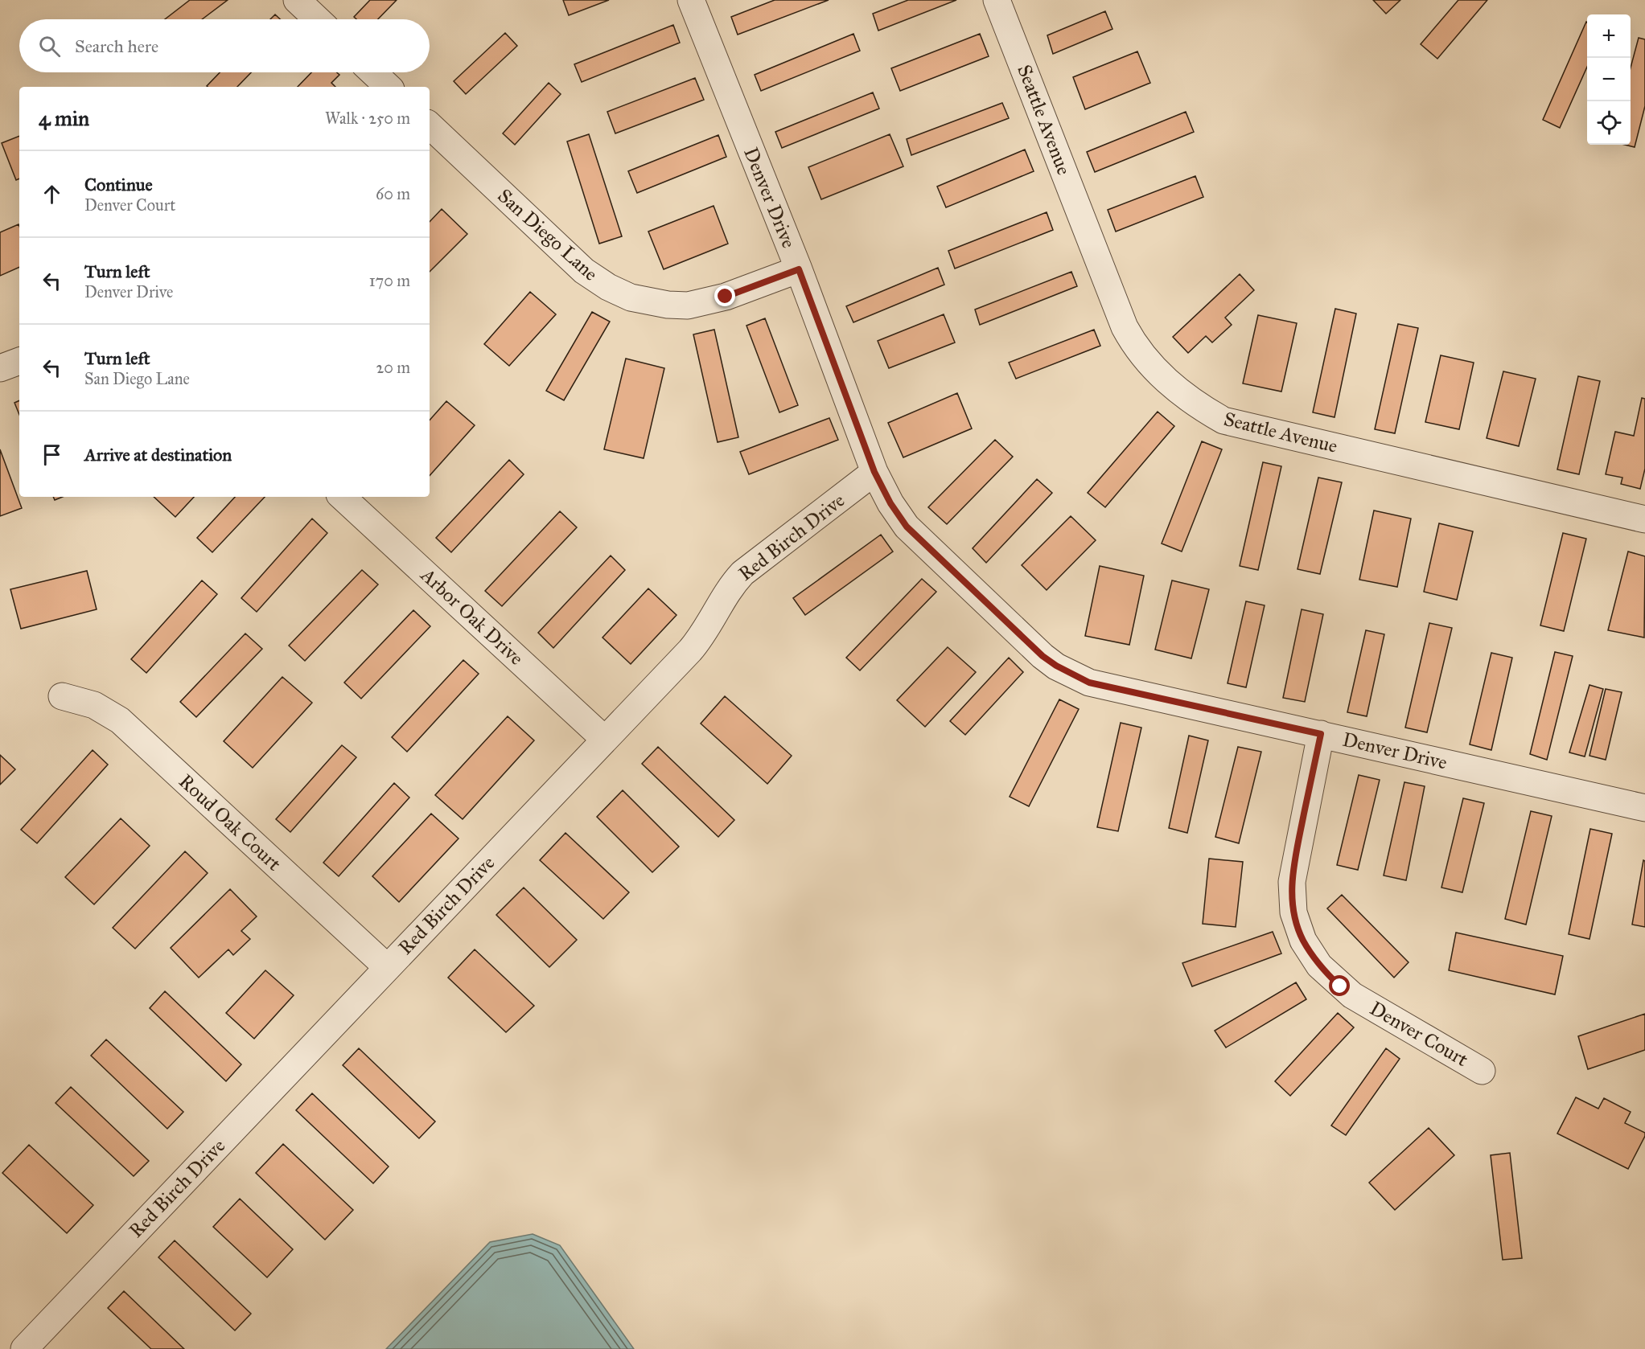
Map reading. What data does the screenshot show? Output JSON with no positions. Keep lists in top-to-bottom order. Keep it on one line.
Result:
{"streets":{"street":["Seattle Avenue","Denver Drive","San Diego Lane","Red Birch Drive","Arbor Oak Drive","Roud Oak Court","Denver Court"]},"crossings":[["Denver Drive","San Diego Lane"],["Denver Drive","Red Birch Drive"],["Denver Drive","Denver Court"],["Red Birch Drive","Arbor Oak Drive"],["Red Birch Drive","Roud Oak Court"]],"page":{"map_buttons":["+","−"],"search":"Search here","heading":["4 min","Walk · 250 m"],"list":[["Continue","Denver Court","60 m"],["Turn left","Denver Drive","170 m"],["Turn left","San Diego Lane","20 m"],"Arrive at destination"]}}
